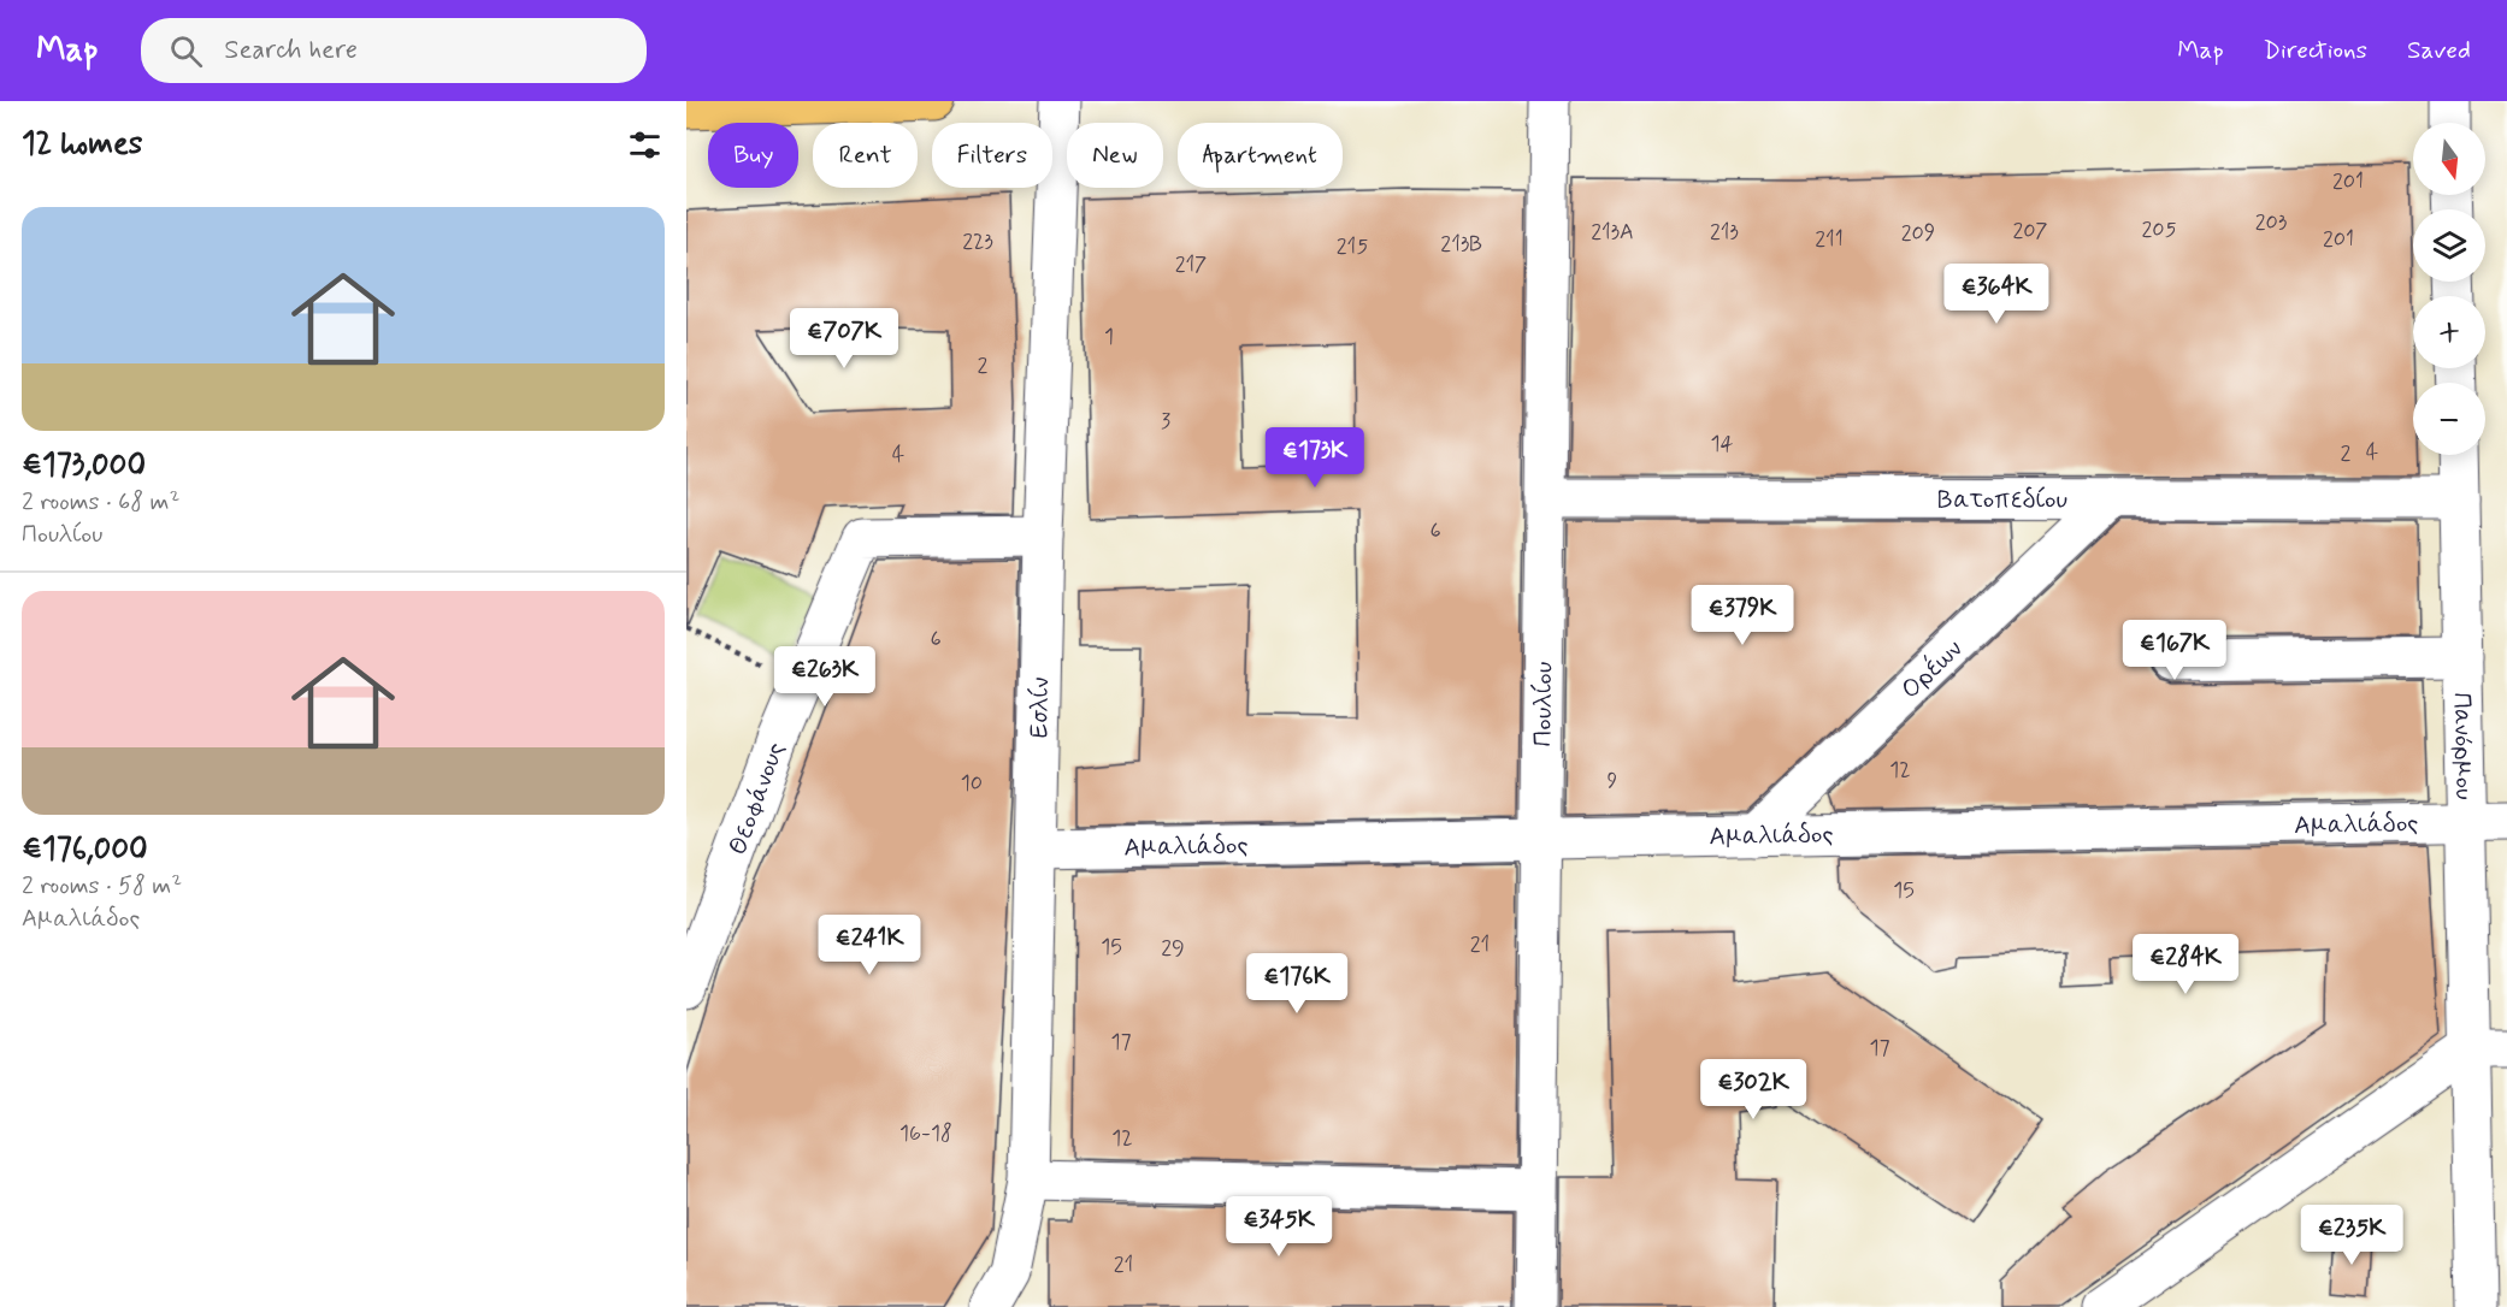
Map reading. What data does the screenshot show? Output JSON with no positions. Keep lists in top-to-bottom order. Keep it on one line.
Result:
{"streets":{"street":["Βατοπεδίου","Ορέων","Πουλίου","Εσλίν","Πανόρμου","Θεοφάνους","Αμαλιάδος"]},"crossings":[["Βατοπεδίου","Ορέων"],["Βατοπεδίου","Πουλίου"],["Βατοπεδίου","Πανόρμου"],["Ορέων","Αμαλιάδος"],["Πουλίου","Αμαλιάδος"],["Εσλίν","Θεοφάνους"],["Εσλίν","Αμαλιάδος"],["Πανόρμου","Αμαλιάδος"]],"house_numbers":["201","203","205","207","213Α","213","209","211","201","223","213Β","215","217","1","2","3","14","4","2","4","6","6","12","9","10","15","21","15","29","17","17","16-18","12","21"],"north":"bottom","page":{"header":"Map","search":"Search here","nav":["Map","Directions","Saved"],"heading":"12 homes","map_buttons":["+","−"],"chip":["Buy","Rent","Filters","New","Apartment"],"list":[{"name":"€173,000","note":"2 rooms · 68 m² · Πουλίου"},{"name":"€176,000","note":"2 rooms · 58 m² · Αμαλιάδος"}],"price":["€364K","€707K","€173K","€379K","€167K","€263K","€241K","€284K","€176K","€302K","€345K","€235K"]}}
